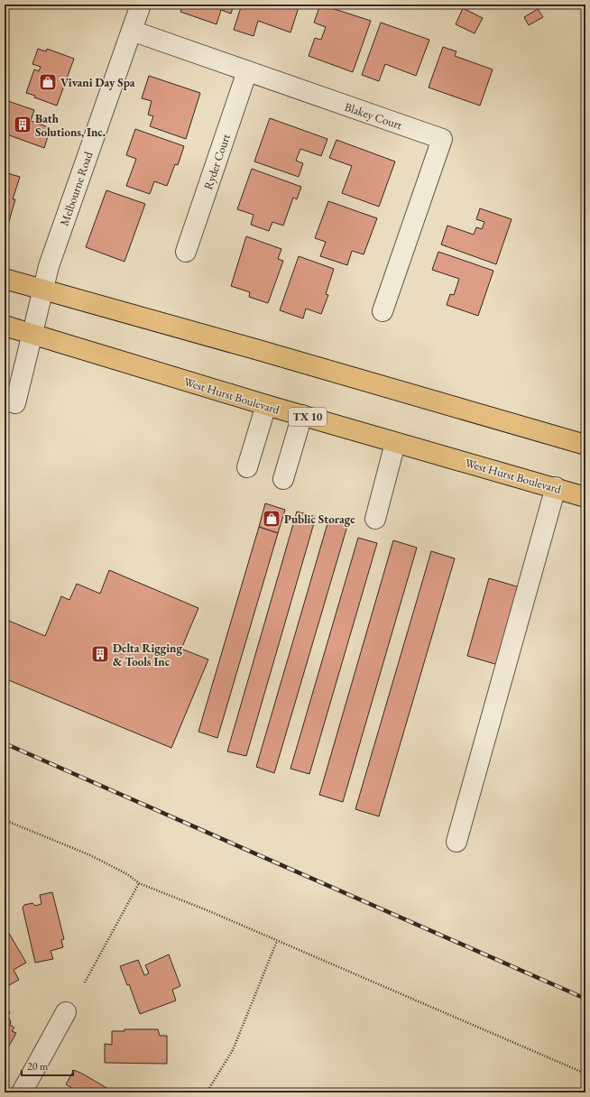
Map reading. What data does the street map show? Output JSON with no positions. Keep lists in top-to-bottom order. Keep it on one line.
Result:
{"streets":{"main road":["West Hurst Boulevard","TX 10"],"street":["Blakey Court","Ryder Court","Melbourne Road"]},"crossings":[["Blakey Court","Ryder Court"],["Blakey Court","Melbourne Road"],["Melbourne Road","West Hurst Boulevard"]],"places":{"shop":["Vivani Day Spa","Public Storage"],"building":["Bath Solutions, Inc.","Delta Rigging & Tools Inc"]},"scale_bar":"20 m"}
